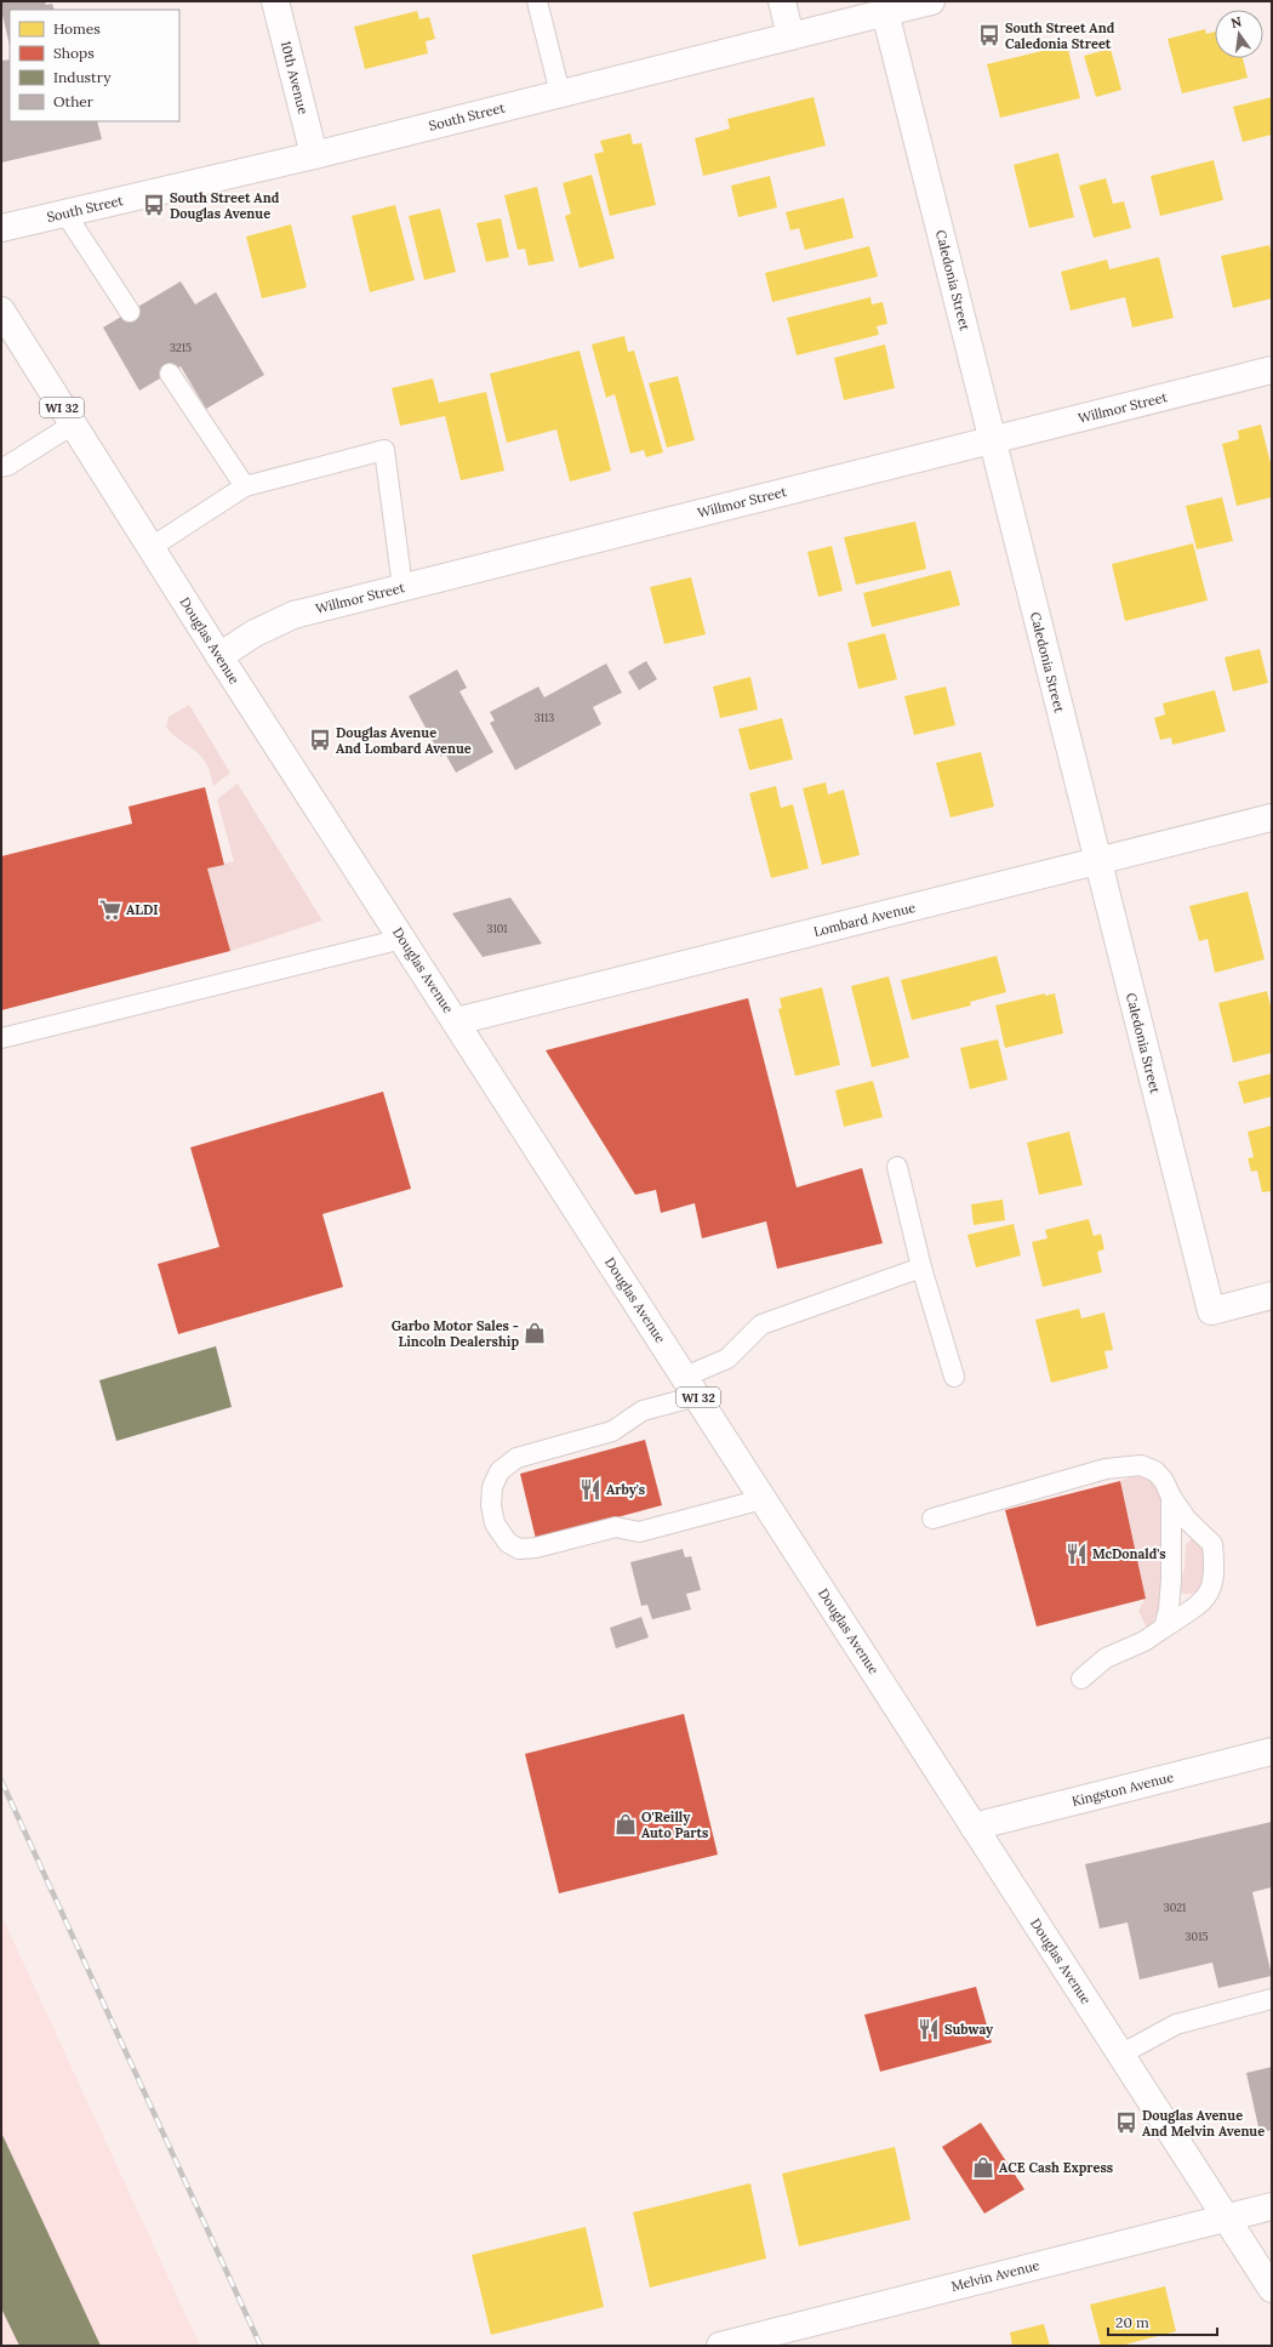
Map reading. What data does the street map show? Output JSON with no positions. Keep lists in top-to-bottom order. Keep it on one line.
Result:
{"streets":{"street":["10th Avenue","South Street","Caledonia Street","WI 32","Willmor Street","Douglas Avenue","Lombard Avenue","Kingston Avenue","Melvin Avenue"]},"crossings":[["10th Avenue","South Street"],["South Street","Caledonia Street"],["Caledonia Street","Willmor Street"],["Caledonia Street","Lombard Avenue"],["Willmor Street","Douglas Avenue"],["Douglas Avenue","Lombard Avenue"],["Douglas Avenue","Kingston Avenue"],["Douglas Avenue","Melvin Avenue"]],"places":{"bus stop":["South Street And Caledonia Street","South Street And Douglas Avenue","Douglas Avenue And Lombard Avenue","Douglas Avenue And Melvin Avenue"],"supermarket":["ALDI"],"shop":["Garbo Motor Sales - Lincoln Dealership","O'Reilly Auto Parts","ACE Cash Express"],"restaurant":["Arby's","McDonald's","Subway"]},"house_numbers":["3215","3113","3101","3021","3015"],"legend":["Homes","Shops","Industry","Other"],"scale_bar":"20 m","north":"top"}
